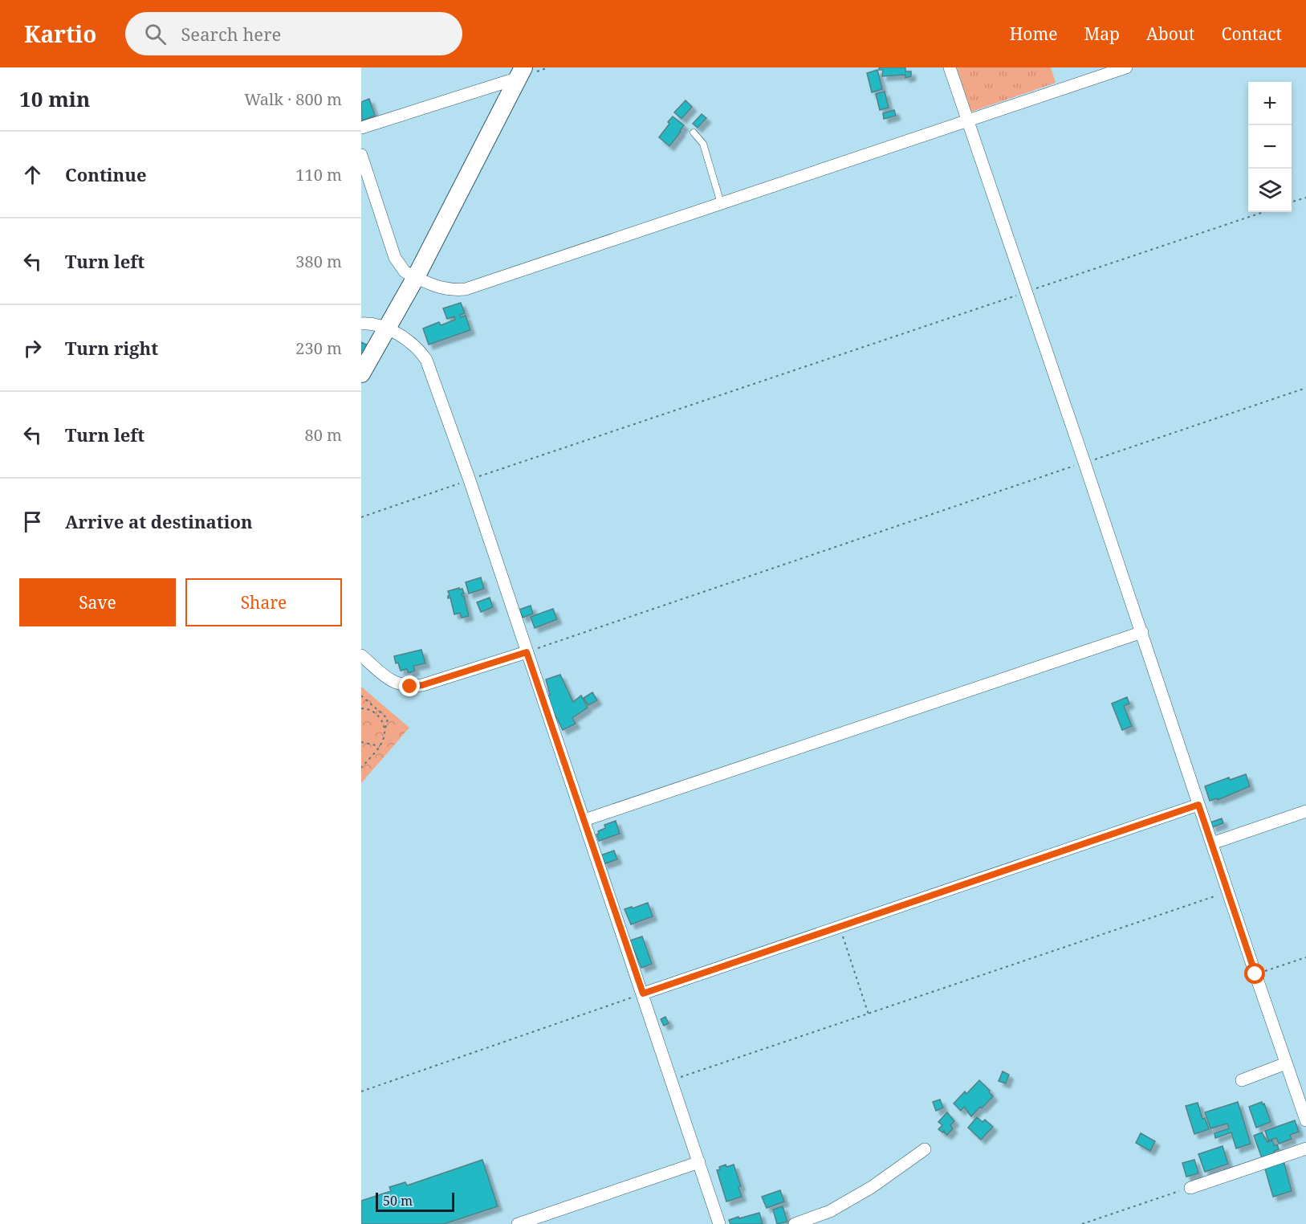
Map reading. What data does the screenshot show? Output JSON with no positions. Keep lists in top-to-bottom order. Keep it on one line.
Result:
{"scale_bar":"50 m","page":{"header":"Kartio","search":"Search here","nav":["Home","Map","About","Contact"],"heading":["10 min","Walk · 800 m"],"map_buttons":["+","−"],"list":[["Continue","110 m"],["Turn left","380 m"],["Turn right","230 m"],["Turn left","80 m"],"Arrive at destination"],"buttons":["Save","Share"],"scale":"50 m"}}
